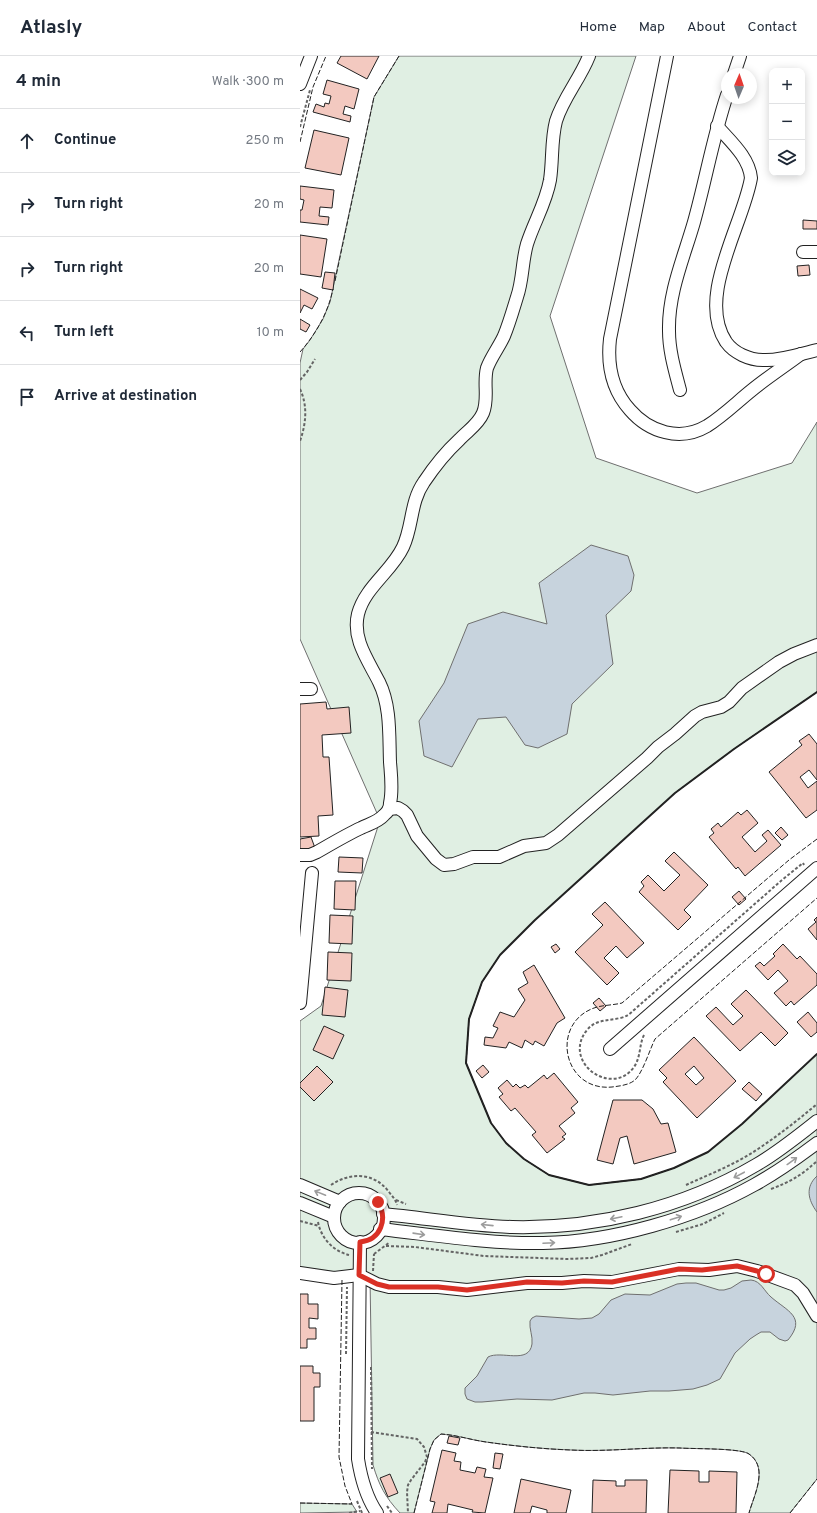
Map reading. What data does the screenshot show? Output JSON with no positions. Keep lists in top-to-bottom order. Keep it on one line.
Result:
{"north":"top","page":{"header":"Atlasly","nav":["Home","Map","About","Contact"],"heading":["4 min","Walk · 300 m"],"map_buttons":["+","−"],"list":[["Continue","250 m"],["Turn right","20 m"],["Turn right","20 m"],["Turn left","10 m"],"Arrive at destination"]}}
